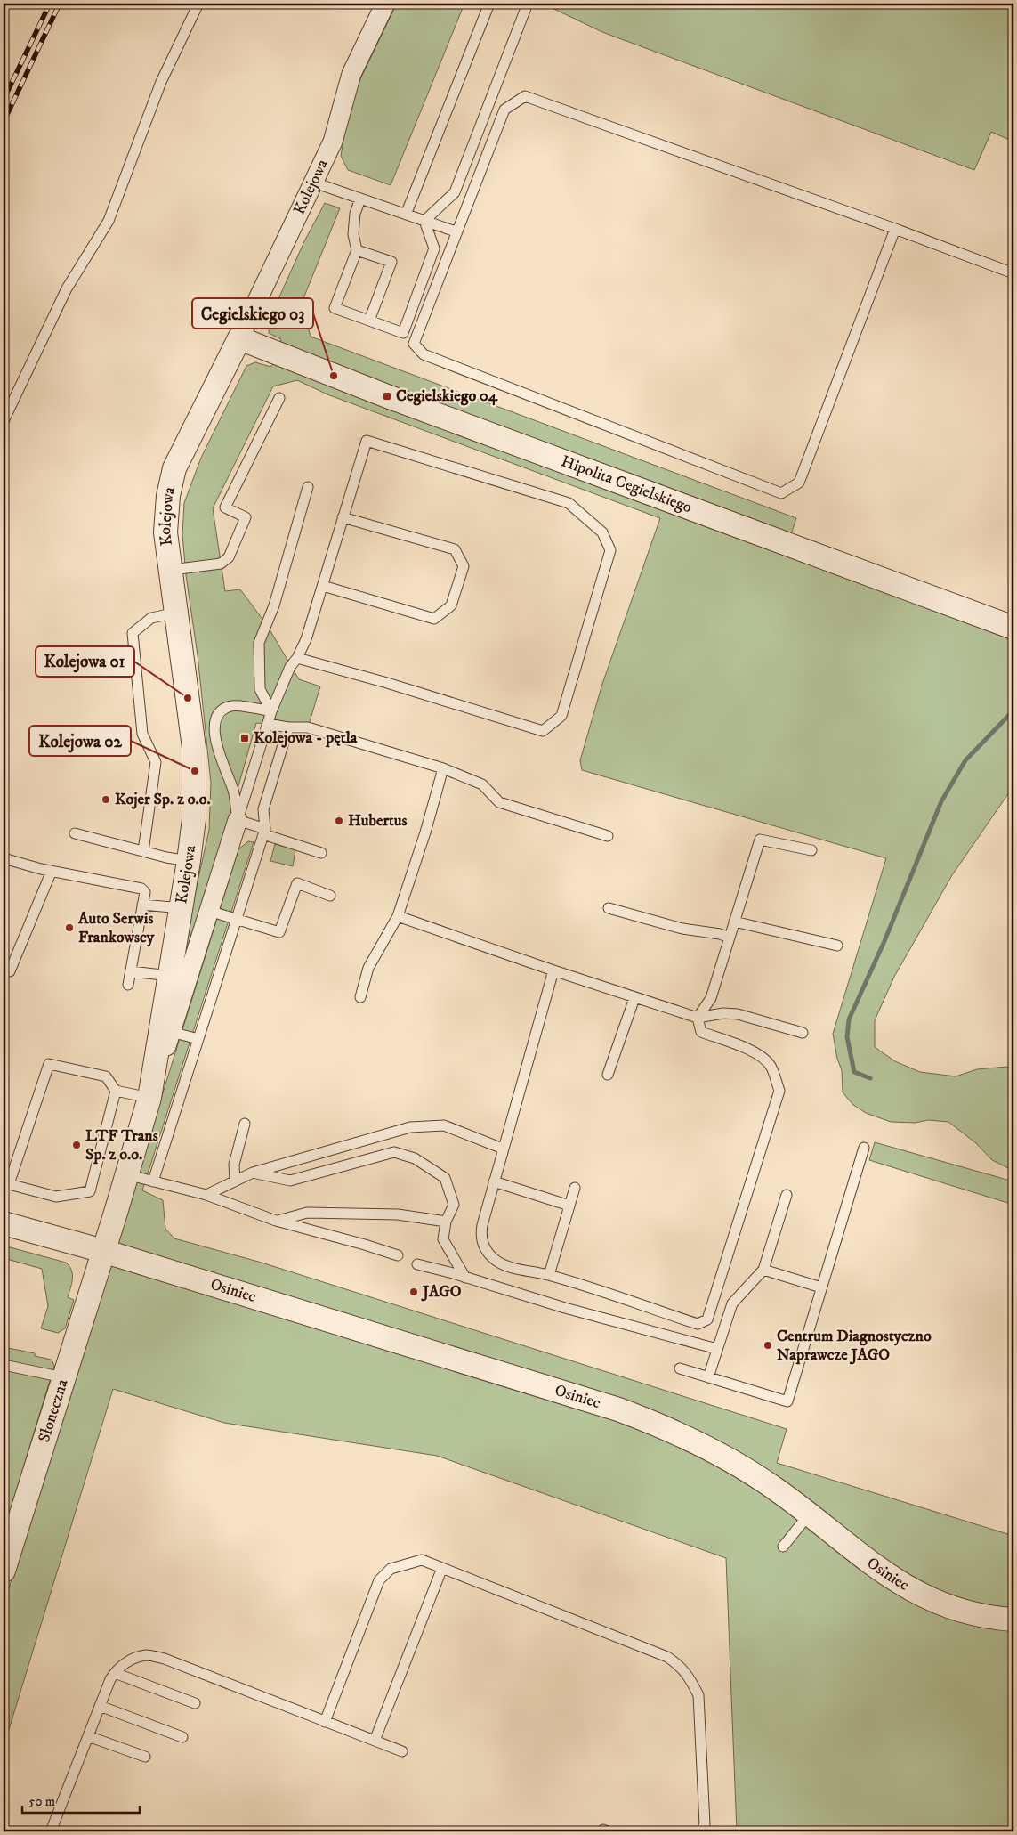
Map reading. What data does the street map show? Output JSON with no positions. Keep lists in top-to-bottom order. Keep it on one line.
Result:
{"streets":{"street":["Kolejowa","Hipolita Cegielskiego","Osiniec","Słoneczna"]},"crossings":[["Kolejowa","Hipolita Cegielskiego"],["Kolejowa","Osiniec"],["Kolejowa","Słoneczna"],["Osiniec","Słoneczna"]],"places":{"other":["Cegielskiego 03","Kolejowa 01","Kolejowa 02","Kojer Sp. z o.o.","Hubertus","Auto Serwis Frankowscy","LTF Trans Sp. z o.o.","JAGO","Centrum Diagnostyczno Naprawcze JAGO"],"transit":["Cegielskiego 04","Kolejowa - pętla"]},"scale_bar":"50 m"}
